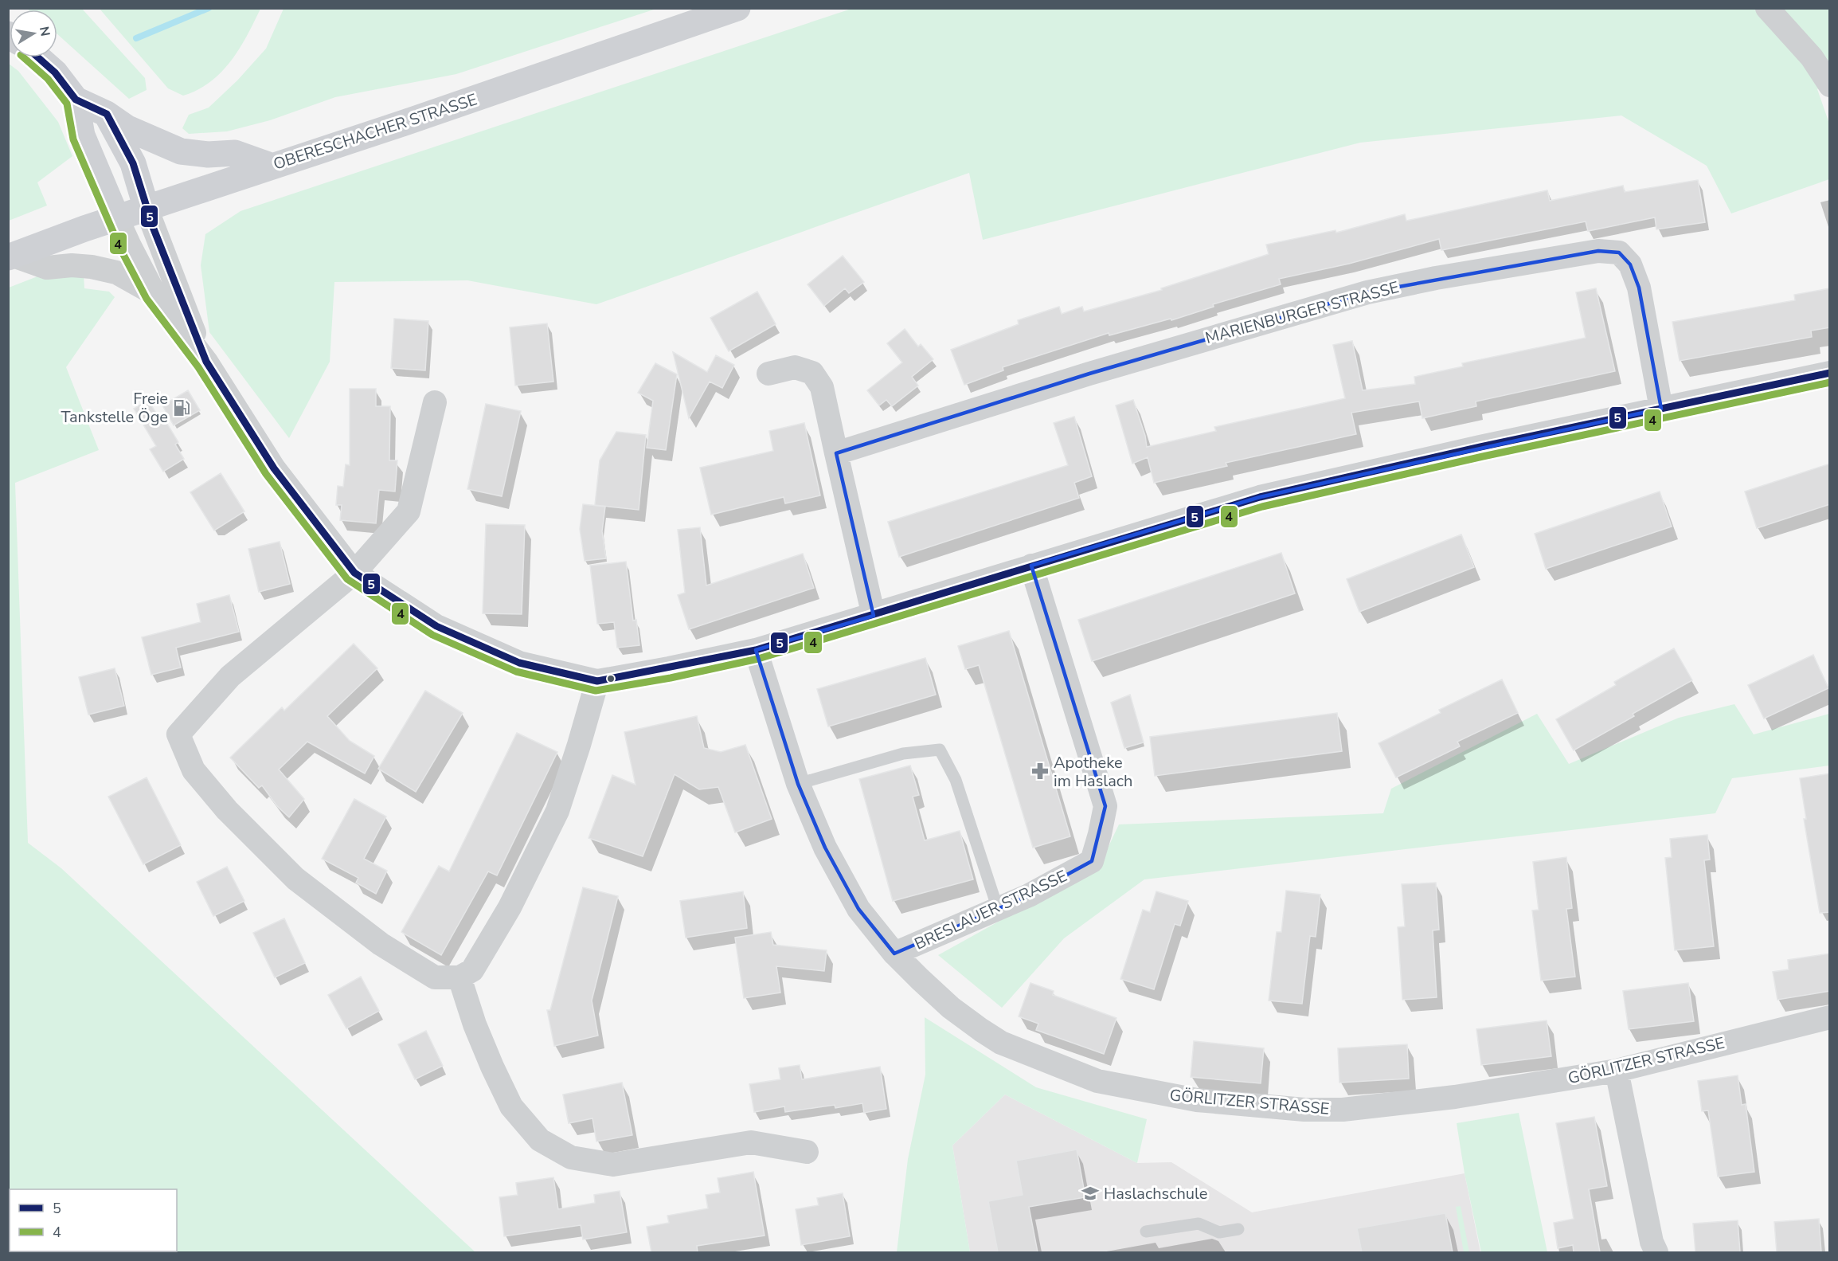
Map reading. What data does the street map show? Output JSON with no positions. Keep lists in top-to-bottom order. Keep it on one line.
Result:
{"streets":{"main road":["OBERESCHACHER STRASSE"],"street":["MARIENBURGER STRASSE","BRESLAUER STRASSE","GÖRLITZER STRASSE"]},"crossings":[["BRESLAUER STRASSE","GÖRLITZER STRASSE"]],"places":{"fuel station":["Freie Tankstelle Öge"],"pharmacy":["Apotheke im Haslach"],"school or university":["Haslachschule"]},"lines":["transit line 5","transit line 4"],"legend":["5","4"],"north":"right"}
